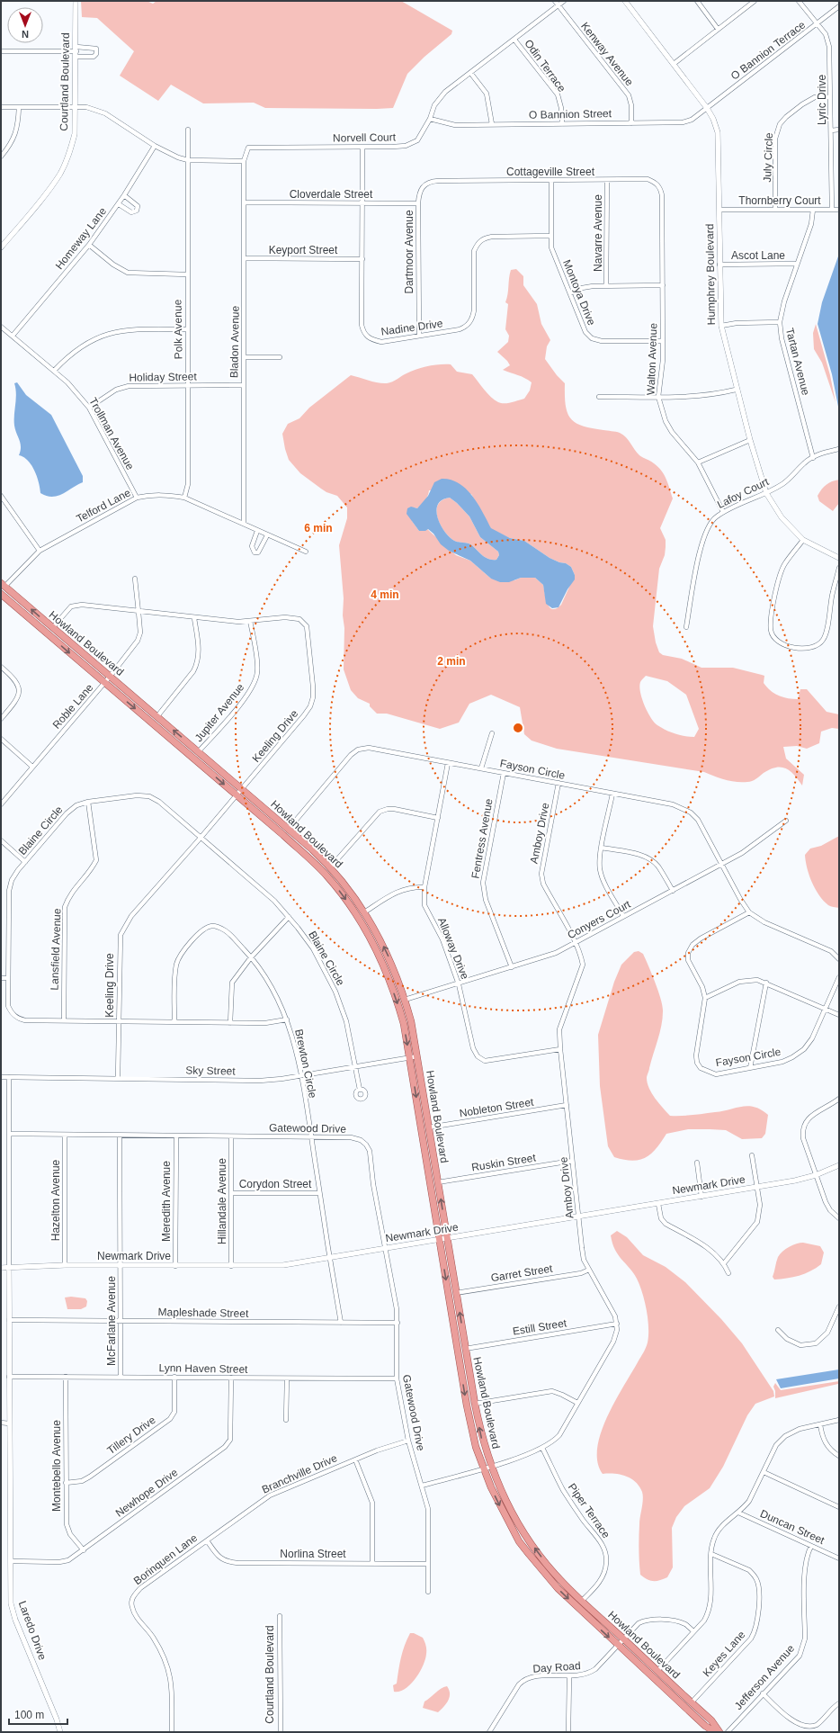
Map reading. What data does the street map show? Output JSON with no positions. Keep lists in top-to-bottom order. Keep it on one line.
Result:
{"streets":{"main road":["Howland Boulevard"],"street":["O Bannion Terrace","Kenway Avenue","Odin Terrace","Courtland Boulevard","Lyric Drive","O Bannion Street","Norvell Court","July Circle","Cottageville Street","Cloverdale Street","Thornberry Court","Navarre Avenue","Homeway Lane","Keyport Street","Dartmoor Avenue","Ascot Lane","Humphrey Boulevard","Montoya Drive","Nadine Drive","Polk Avenue","Bladon Avenue","Walton Avenue","Tartan Avenue","Holiday Street","Trollman Avenue","Lafoy Court","Telford Lane","Roble Lane","Jupiter Avenue","Keeling Drive","Fayson Circle","Blaine Circle","Amboy Drive","Fentress Avenue","Conyers Court","Alloway Drive","Lansfield Avenue","Brewton Circle","Sky Street","Nobleton Street","Gatewood Drive","Ruskin Street","Corydon Street","Newmark Drive","Hazelton Avenue","Meredith Avenue","Hillandale Avenue","Garret Street","Mapleshade Street","McFarlane Avenue","Estill Street","Lynn Haven Street","Tillery Drive","Montebello Avenue","Branchville Drive","Newhope Drive","Piper Terrace","Duncan Street","Norlina Street","Borinquen Lane","Laredo Drive","Keyes Lane","Day Road","Jefferson Avenue"]},"crossings":[["O Bannion Terrace","Lyric Drive"],["O Bannion Terrace","O Bannion Street"],["O Bannion Terrace","Humphrey Boulevard"],["Kenway Avenue","O Bannion Street"],["Kenway Avenue","Norvell Court"],["Odin Terrace","O Bannion Street"],["Odin Terrace","Norvell Court"],["Lyric Drive","July Circle"],["Lyric Drive","Thornberry Court"],["O Bannion Street","Norvell Court"],["O Bannion Street","Humphrey Boulevard"],["Norvell Court","Nadine Drive"],["Norvell Court","Bladon Avenue"],["July Circle","Thornberry Court"],["Cottageville Street","Navarre Avenue"],["Cottageville Street","Dartmoor Avenue"],["Cottageville Street","Montoya Drive"],["Cottageville Street","Walton Avenue"],["Cloverdale Street","Dartmoor Avenue"],["Cloverdale Street","Nadine Drive"],["Cloverdale Street","Bladon Avenue"],["Thornberry Court","Humphrey Boulevard"],["Thornberry Court","Tartan Avenue"],["Homeway Lane","Trollman Avenue"],["Keyport Street","Nadine Drive"],["Keyport Street","Bladon Avenue"],["Dartmoor Avenue","Nadine Drive"],["Ascot Lane","Humphrey Boulevard"],["Ascot Lane","Tartan Avenue"],["Humphrey Boulevard","Lafoy Court"],["Montoya Drive","Nadine Drive"],["Montoya Drive","Walton Avenue"],["Polk Avenue","Holiday Street"],["Polk Avenue","Telford Lane"],["Bladon Avenue","Holiday Street"],["Bladon Avenue","Telford Lane"],["Walton Avenue","Lafoy Court"],["Tartan Avenue","Lafoy Court"],["Holiday Street","Trollman Avenue"],["Trollman Avenue","Telford Lane"],["Telford Lane","Howland Boulevard"],["Howland Boulevard","Roble Lane"],["Howland Boulevard","Jupiter Avenue"],["Howland Boulevard","Keeling Drive"],["Howland Boulevard","Fayson Circle"],["Howland Boulevard","Amboy Drive"],["Howland Boulevard","Conyers Court"],["Howland Boulevard","Sky Street"],["Howland Boulevard","Nobleton Street"],["Howland Boulevard","Ruskin Street"],["Howland Boulevard","Newmark Drive"],["Howland Boulevard","Garret Street"],["Howland Boulevard","Estill Street"],["Howland Boulevard","Piper Terrace"],["Howland Boulevard","Keyes Lane"],["Howland Boulevard","Day Road"],["Roble Lane","Keeling Drive"],["Jupiter Avenue","Keeling Drive"],["Keeling Drive","Blaine Circle"],["Keeling Drive","Sky Street"],["Fayson Circle","Amboy Drive"],["Fayson Circle","Fentress Avenue"],["Fayson Circle","Conyers Court"],["Fayson Circle","Alloway Drive"],["Blaine Circle","Lansfield Avenue"],["Blaine Circle","Brewton Circle"],["Blaine Circle","Sky Street"],["Amboy Drive","Conyers Court"],["Amboy Drive","Alloway Drive"],["Amboy Drive","Nobleton Street"],["Amboy Drive","Gatewood Drive"],["Amboy Drive","Ruskin Street"],["Amboy Drive","Newmark Drive"],["Amboy Drive","Garret Street"],["Amboy Drive","Estill Street"],["Amboy Drive","Piper Terrace"],["Fentress Avenue","Conyers Court"],["Conyers Court","Alloway Drive"],["Brewton Circle","Sky Street"],["Brewton Circle","Gatewood Drive"],["Brewton Circle","Corydon Street"],["Brewton Circle","Newmark Drive"],["Brewton Circle","Mapleshade Street"],["Sky Street","Laredo Drive"],["Gatewood Drive","Newmark Drive"],["Gatewood Drive","Hazelton Avenue"],["Gatewood Drive","Meredith Avenue"],["Gatewood Drive","Hillandale Avenue"],["Gatewood Drive","Mapleshade Street"],["Gatewood Drive","McFarlane Avenue"],["Gatewood Drive","Lynn Haven Street"],["Gatewood Drive","Branchville Drive"],["Gatewood Drive","Norlina Street"],["Gatewood Drive","Laredo Drive"],["Corydon Street","Hillandale Avenue"],["Newmark Drive","Hazelton Avenue"],["Newmark Drive","Meredith Avenue"],["Newmark Drive","Hillandale Avenue"],["Newmark Drive","McFarlane Avenue"],["Newmark Drive","Laredo Drive"],["Mapleshade Street","McFarlane Avenue"],["Mapleshade Street","Laredo Drive"],["McFarlane Avenue","Lynn Haven Street"],["Lynn Haven Street","Tillery Drive"],["Lynn Haven Street","Montebello Avenue"],["Lynn Haven Street","Newhope Drive"],["Lynn Haven Street","Laredo Drive"],["Tillery Drive","Montebello Avenue"],["Montebello Avenue","Newhope Drive"],["Branchville Drive","Norlina Street"],["Branchville Drive","Borinquen Lane"],["Newhope Drive","Laredo Drive"],["Duncan Street","Jefferson Avenue"],["Norlina Street","Borinquen Lane"]],"scale_bar":"100 m","north":"bottom","rings":["6 min","4 min","2 min"]}
